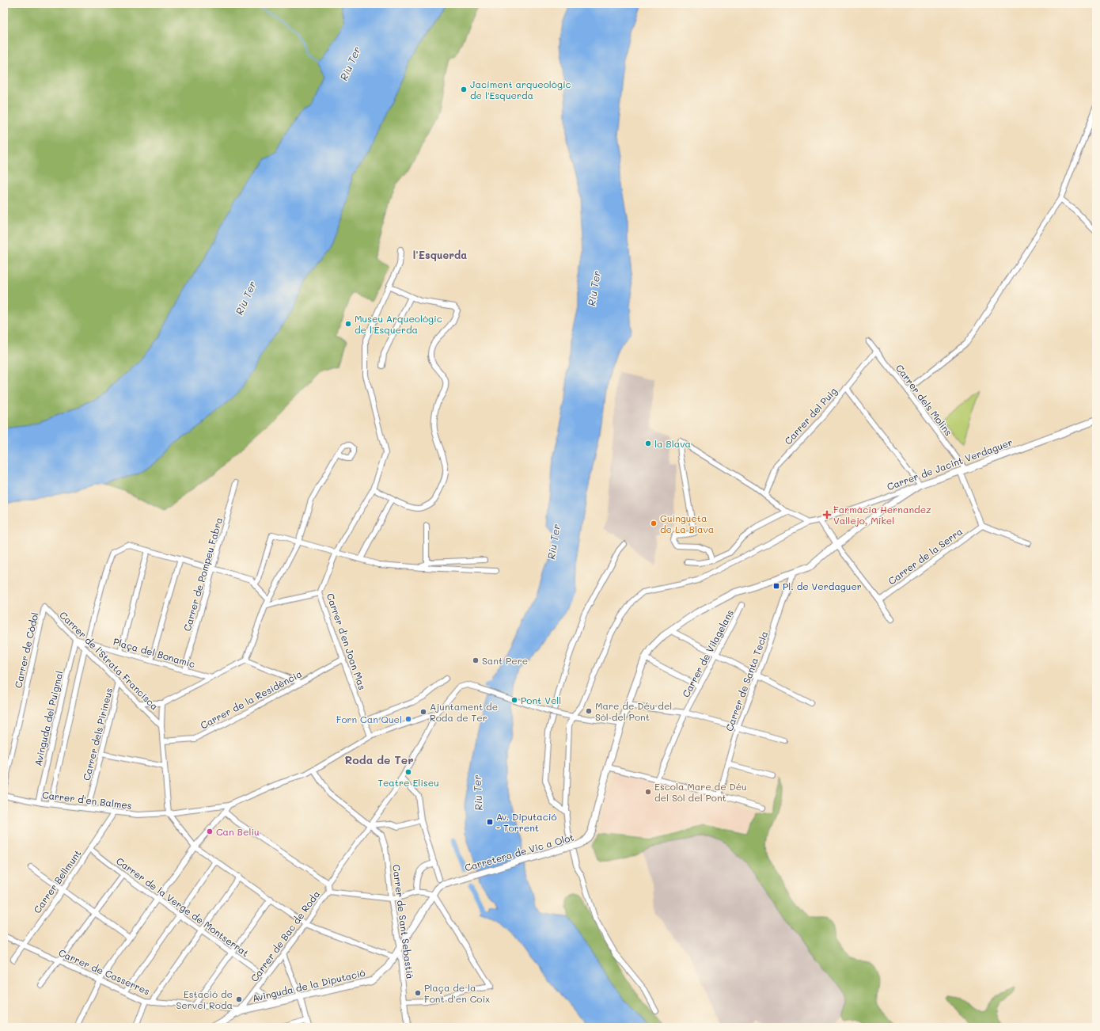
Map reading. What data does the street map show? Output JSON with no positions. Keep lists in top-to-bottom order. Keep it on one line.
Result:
{"streets":{"street":["Carrer dels Molins","Carrer del Puig","Carrer de Jacint Verdaguer","Carrer de la Serra","Carrer de Pompeu Fabra","Carrer d'en Joan Mas","Carrer de Còdol","Plaça del Bonamic","Carrer de Vilagelans","Carrer de l'Strata Francisca","Carrer de Santa Tecla","Carrer de la Residència","Avinguda del Puigmal","Carrer dels Pirineus","Carrer d'en Balmes","Carretera de Vic a Olot","Carrer Bellmunt","Carrer de la Verge de Montserrat","Carrer de Sant Sebastià","Carrer de Bac de Roda","Carrer de Casserres","Avinguda de la Diputació"]},"crossings":[["Carrer dels Molins","Carrer del Puig"],["Carrer dels Molins","Carrer de Jacint Verdaguer"],["Carrer de Jacint Verdaguer","Carrer de Bac de Roda"],["Carrer de Pompeu Fabra","Plaça del Bonamic"],["Carrer d'en Joan Mas","Carrer de la Residència"],["Carrer de Còdol","Carrer de l'Strata Francisca"],["Plaça del Bonamic","Carrer de l'Strata Francisca"],["Plaça del Bonamic","Avinguda del Puigmal"],["Carrer de l'Strata Francisca","Avinguda del Puigmal"],["Carrer de l'Strata Francisca","Carrer dels Pirineus"],["Avinguda del Puigmal","Carrer d'en Balmes"],["Carrer dels Pirineus","Carrer d'en Balmes"],["Carrer d'en Balmes","Carrer Bellmunt"],["Carretera de Vic a Olot","Avinguda de la Diputació"],["Carrer Bellmunt","Carrer de la Verge de Montserrat"],["Carrer Bellmunt","Carrer de Casserres"],["Carrer de la Verge de Montserrat","Carrer de Bac de Roda"],["Carrer de Sant Sebastià","Carrer de Bac de Roda"],["Carrer de Sant Sebastià","Avinguda de la Diputació"],["Carrer de Bac de Roda","Carrer de Casserres"],["Carrer de Bac de Roda","Avinguda de la Diputació"],["Carrer de Casserres","Avinguda de la Diputació"]],"districts":["l'Esquerda","Roda de Ter"],"water":["Riu Ter"],"places":{"other":["Jaciment arqueològic de l'Esquerda","Museu Arqueològic de l'Esquerda","la Blava","Guingueta de La Blava","Sant Pere","Pont Vell","Mare de Déu del Sòl del Pont","Ajuntament de Roda de Ter","Forn Can Quel","Teatre Eliseu","Escola Mare de Déu del Sòl del Pont","Can Beliu","Plaça de la Font d'en Coix","Estació de Servei Roda"],"health":["Farmàcia Hernandez Vallejo, Mikel"],"transit":["Pl. de Verdaguer","Av. Diputació - Torrent"]}}
